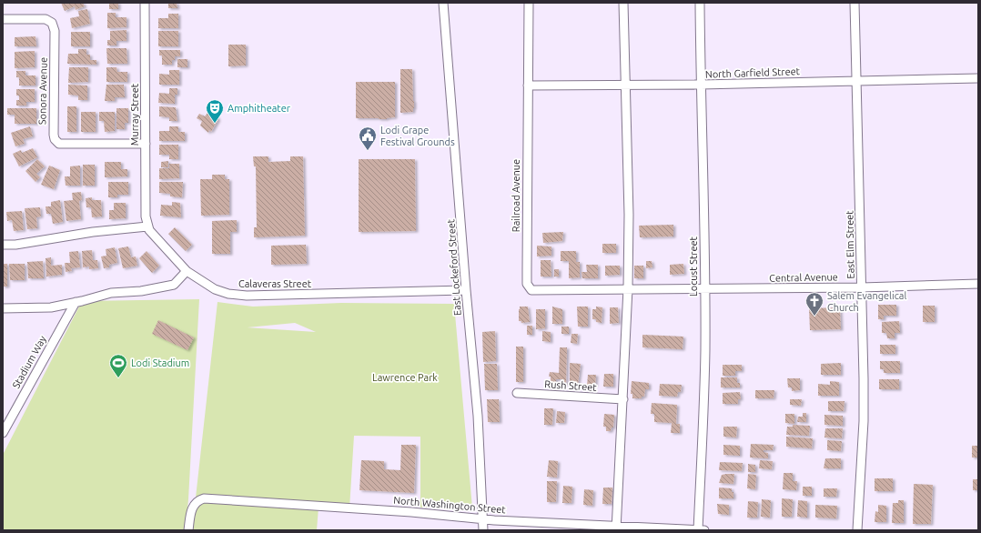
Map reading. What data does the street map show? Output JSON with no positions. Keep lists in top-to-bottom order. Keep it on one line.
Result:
{"streets":{"street":["North Garfield Street","Sonora Avenue","Murray Street","Railroad Avenue","East Elm Street","Locust Street","East Lockeford Street","Central Avenue","Calaveras Street","Stadium Way","Rush Street","North Washington Street"]},"crossings":[["North Garfield Street","Railroad Avenue"],["North Garfield Street","East Elm Street"],["North Garfield Street","Locust Street"],["Sonora Avenue","Murray Street"],["Murray Street","Calaveras Street"],["Railroad Avenue","Central Avenue"],["East Elm Street","Central Avenue"],["Locust Street","Central Avenue"],["Locust Street","North Washington Street"],["East Lockeford Street","Calaveras Street"],["East Lockeford Street","North Washington Street"]],"parks":["Lawrence Park"],"places":{"theatre":["Amphitheater"],"public building":["Lodi Grape Festival Grounds"],"church":["Salem Evangelical Church"],"sports":["Lodi Stadium"]}}
